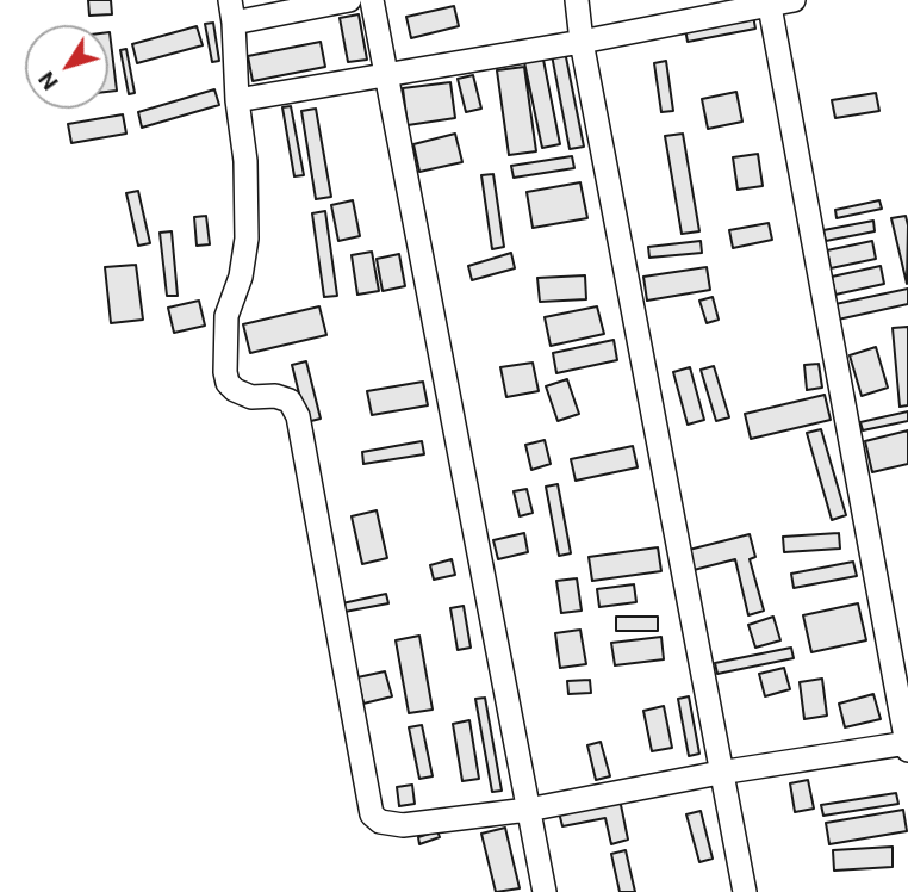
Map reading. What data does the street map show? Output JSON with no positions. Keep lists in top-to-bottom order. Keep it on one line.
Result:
{"north":"bottom left"}
